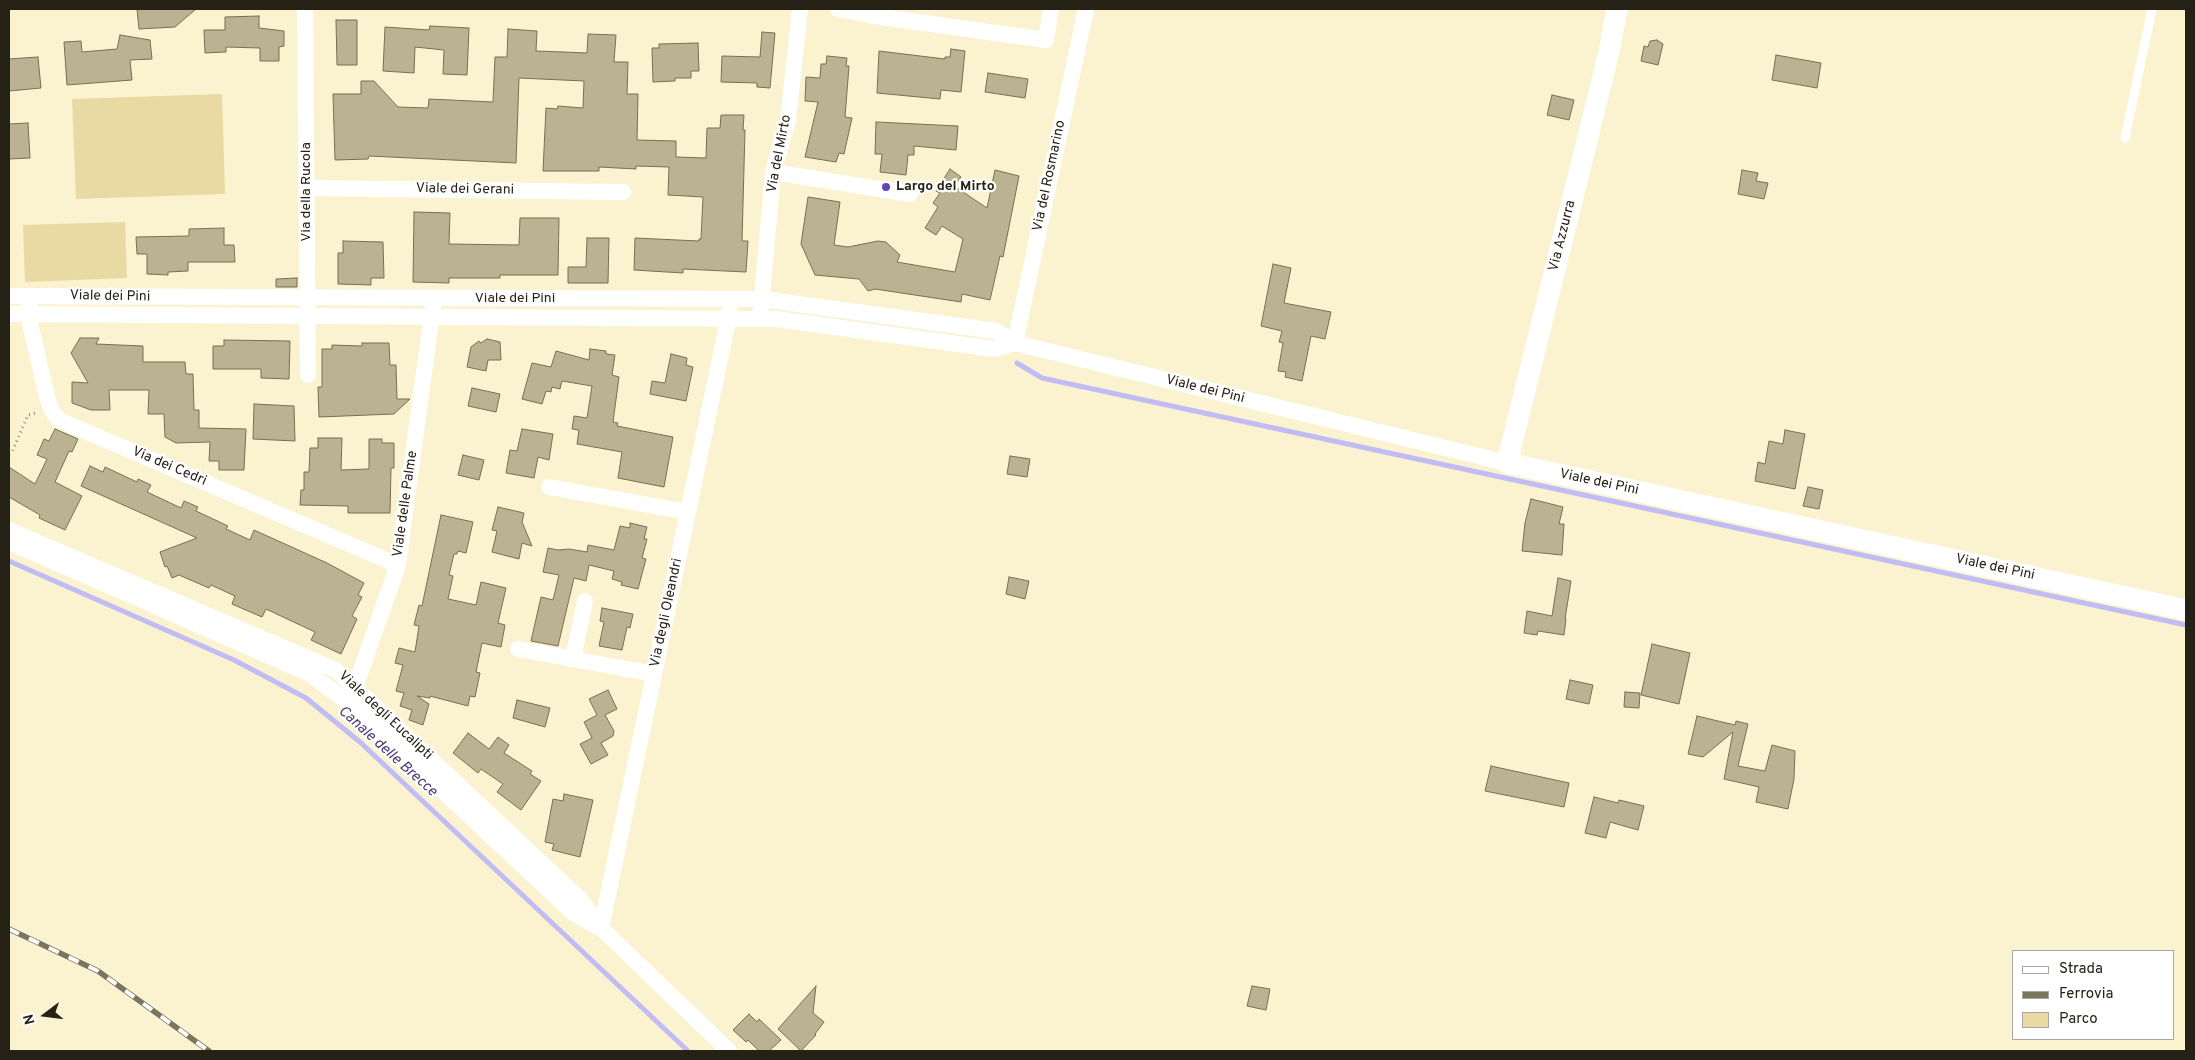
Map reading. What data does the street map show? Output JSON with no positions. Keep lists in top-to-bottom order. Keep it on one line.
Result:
{"streets":{"street":["Via del Mirto","Via del Rosmarino","Viale dei Gerani","Via della Rucola","Via Azzurra","Viale dei Pini","Via dei Cedri","Viale delle Palme","Via degli Oleandri","Viale degli Eucalipti"]},"crossings":[["Via del Mirto","Viale dei Pini"],["Via del Rosmarino","Viale dei Pini"],["Viale dei Gerani","Via della Rucola"],["Via della Rucola","Viale dei Pini"],["Via Azzurra","Viale dei Pini"],["Viale dei Pini","Viale delle Palme"],["Viale dei Pini","Via degli Oleandri"],["Via dei Cedri","Viale delle Palme"],["Viale delle Palme","Viale degli Eucalipti"],["Via degli Oleandri","Viale degli Eucalipti"]],"water":["Canale delle Brecce"],"places":["Largo del Mirto"],"legend":["Strada","Ferrovia","Parco"],"north":"left"}
